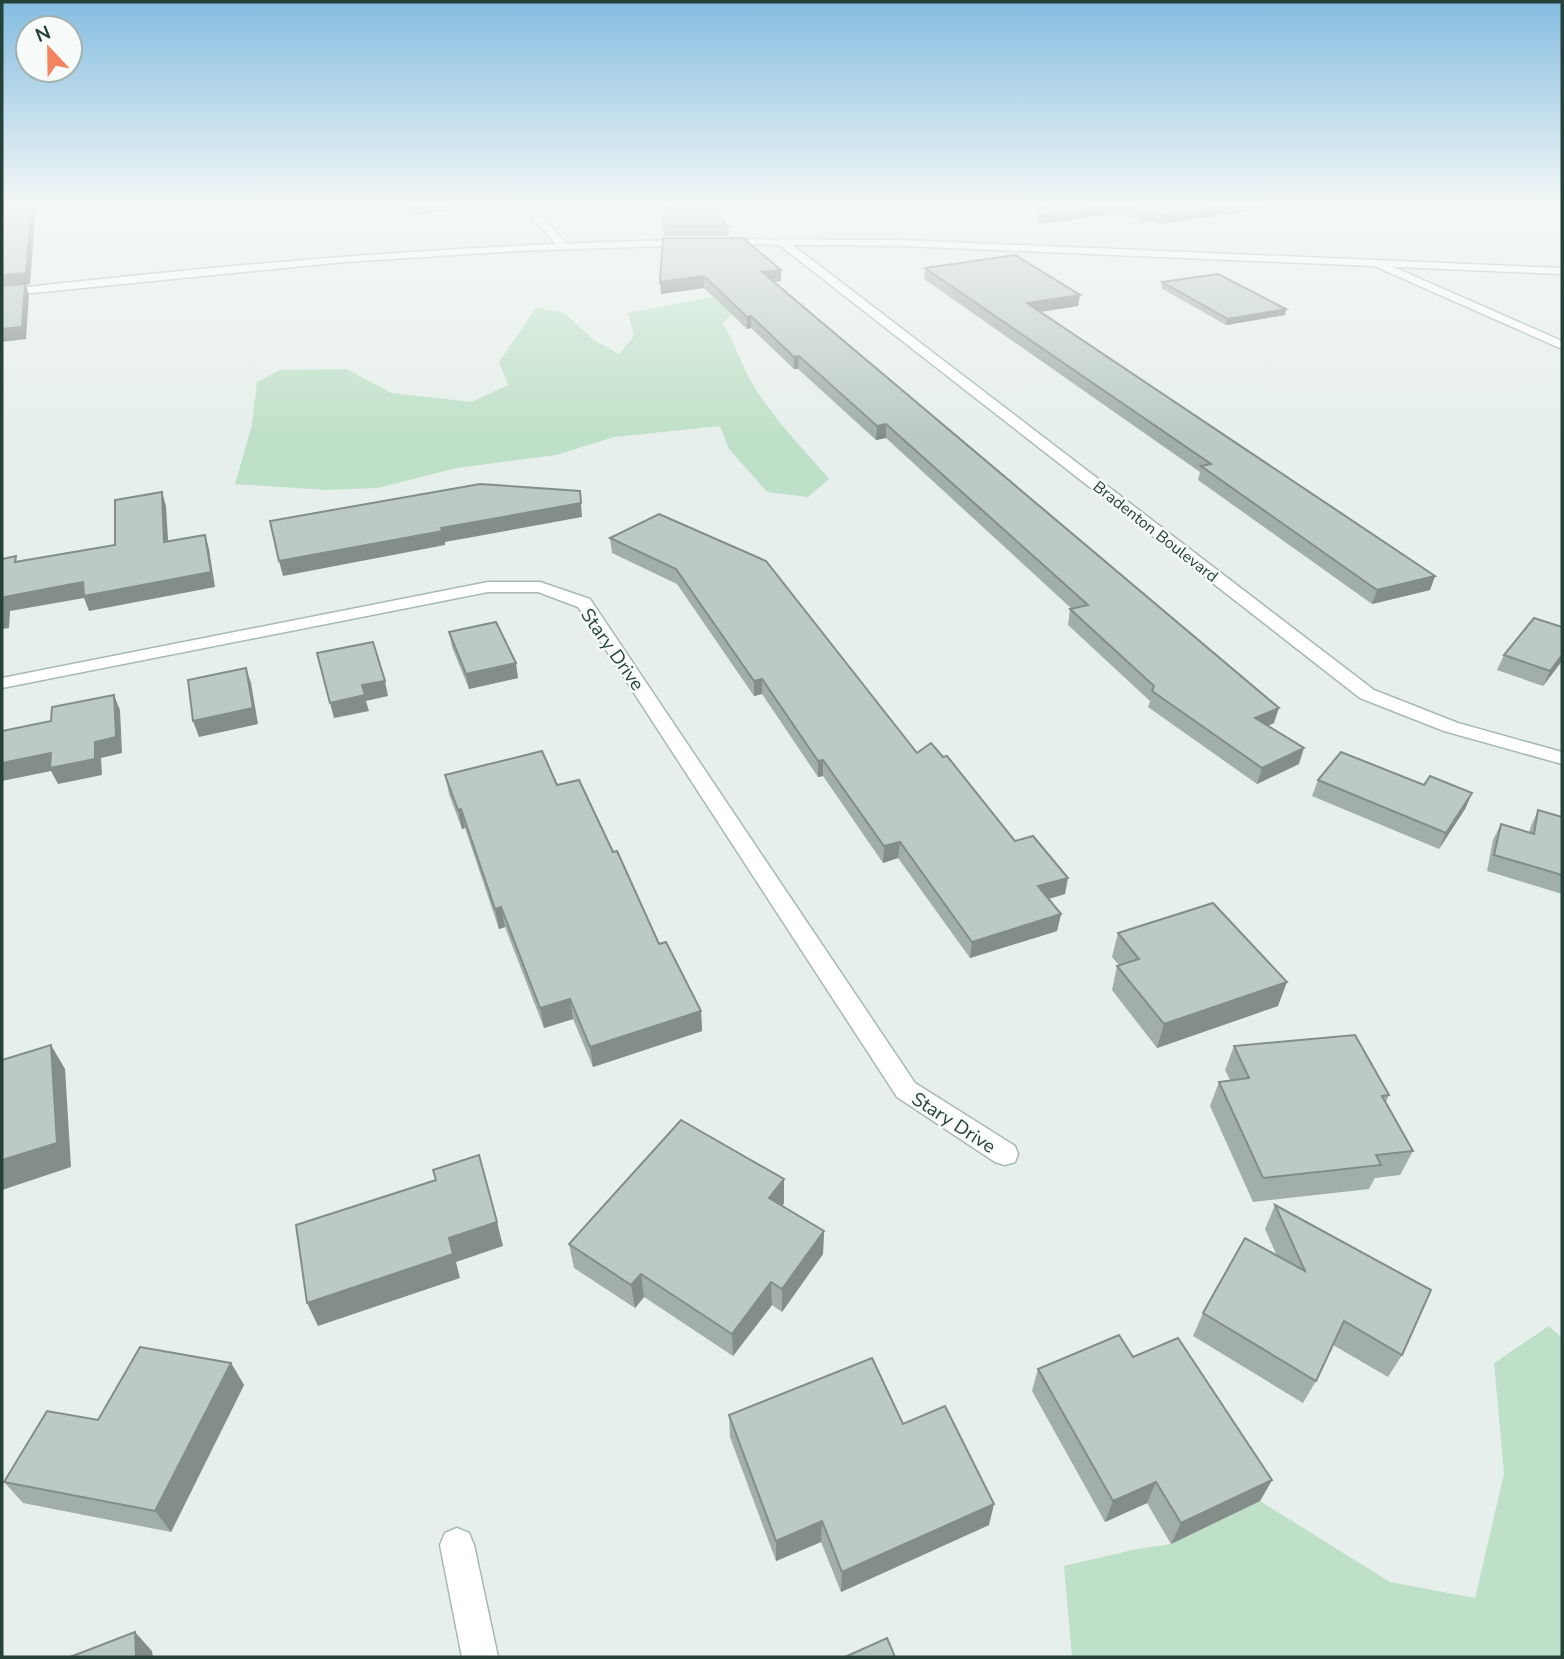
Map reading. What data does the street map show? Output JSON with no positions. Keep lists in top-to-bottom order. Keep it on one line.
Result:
{"streets":{"street":["Bradenton Boulevard","Stary Drive"]},"north":"top"}
